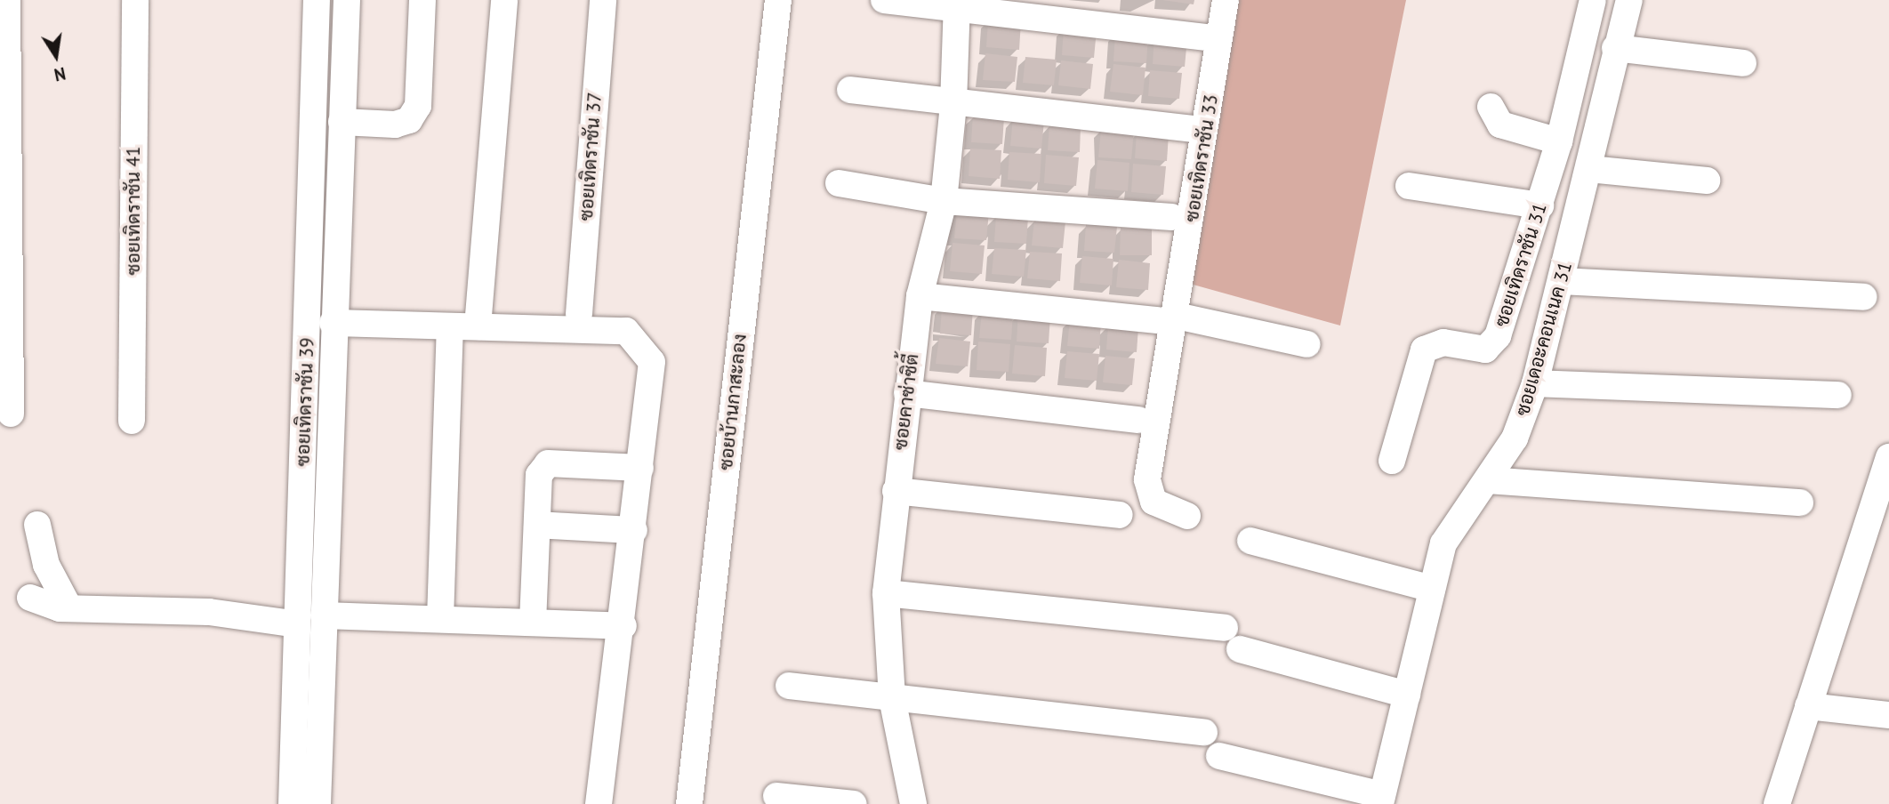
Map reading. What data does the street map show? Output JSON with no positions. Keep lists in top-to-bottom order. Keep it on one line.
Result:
{"streets":{"street":["ซอยเทิดราชัน 37","ซอยเทิดราชัน 33","ซอยเทิดราชัน 41","ซอยเทิดราชัน 31","ซอยเดอะคอนเนค 31","ซอยเทิดราชัน 39","ซอยบ้านกาสะลอง","ซอยคาซ่าซิตี้"]},"north":"bottom"}
